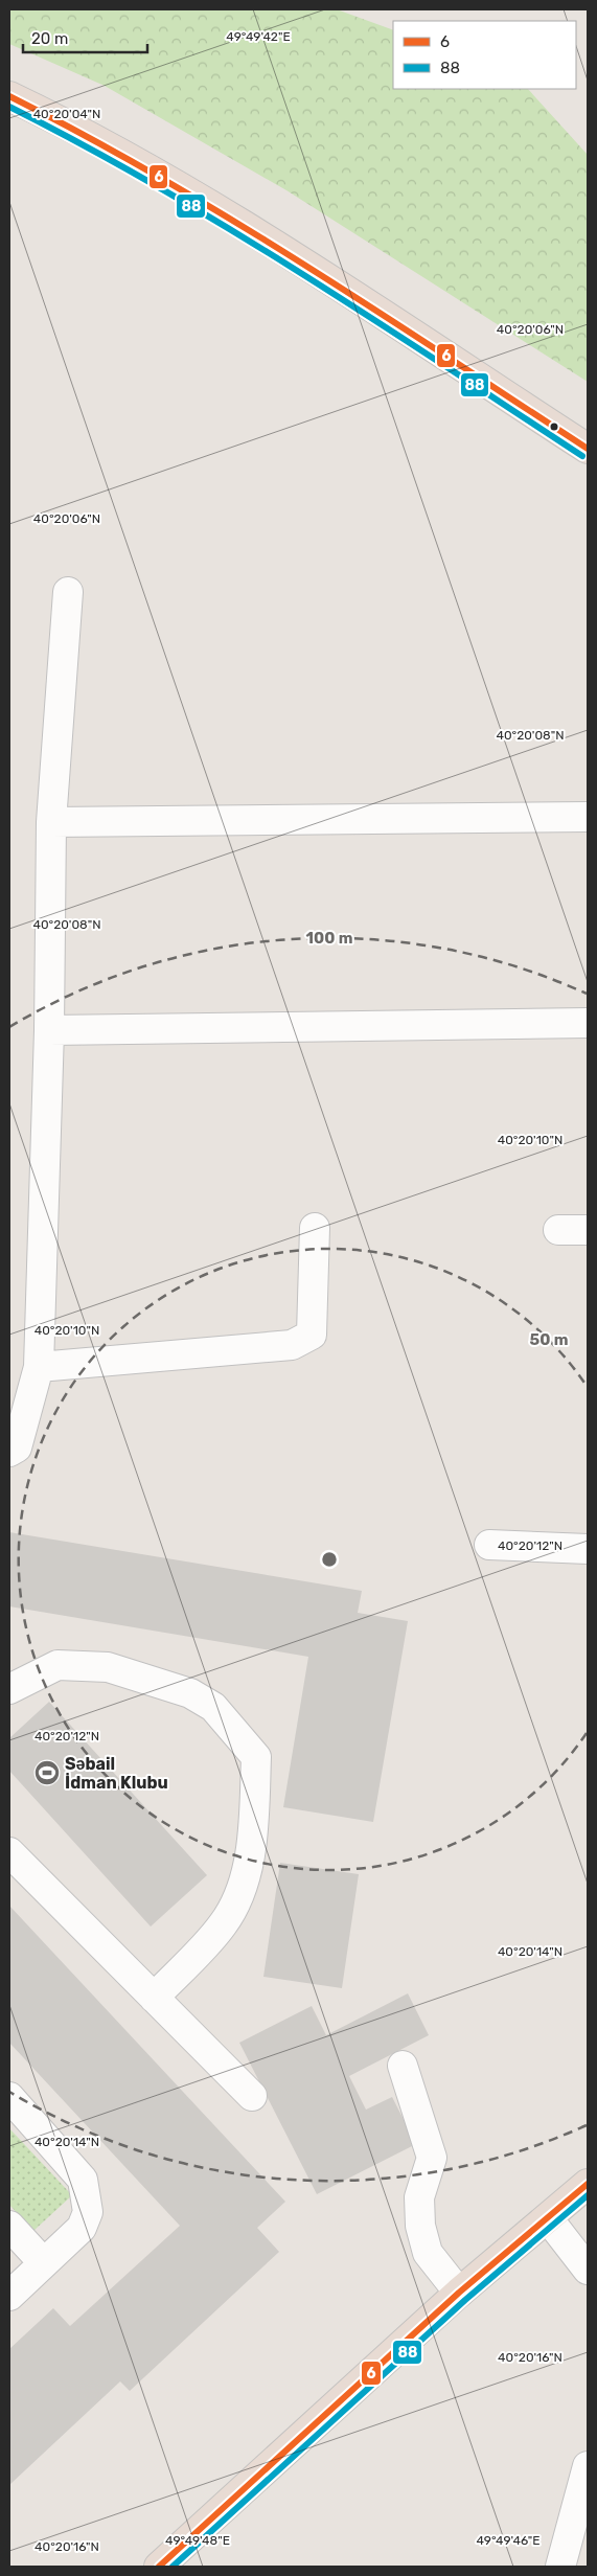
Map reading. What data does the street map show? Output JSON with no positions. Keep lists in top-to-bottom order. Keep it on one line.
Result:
{"places":{"sports":["Səbail İdman Klubu"]},"lines":["transit line 6","transit line 88"],"legend":["6","88"],"scale_bar":"20 m","coordinates":["49°49'42\"E","40°20'04\"N","40°20'06\"N","40°20'08\"N","40°20'10\"N","40°20'12\"N","40°20'14\"N","40°20'16\"N","49°49'48\"E","49°49'46\"E"],"rings":["100 m","50 m"]}
